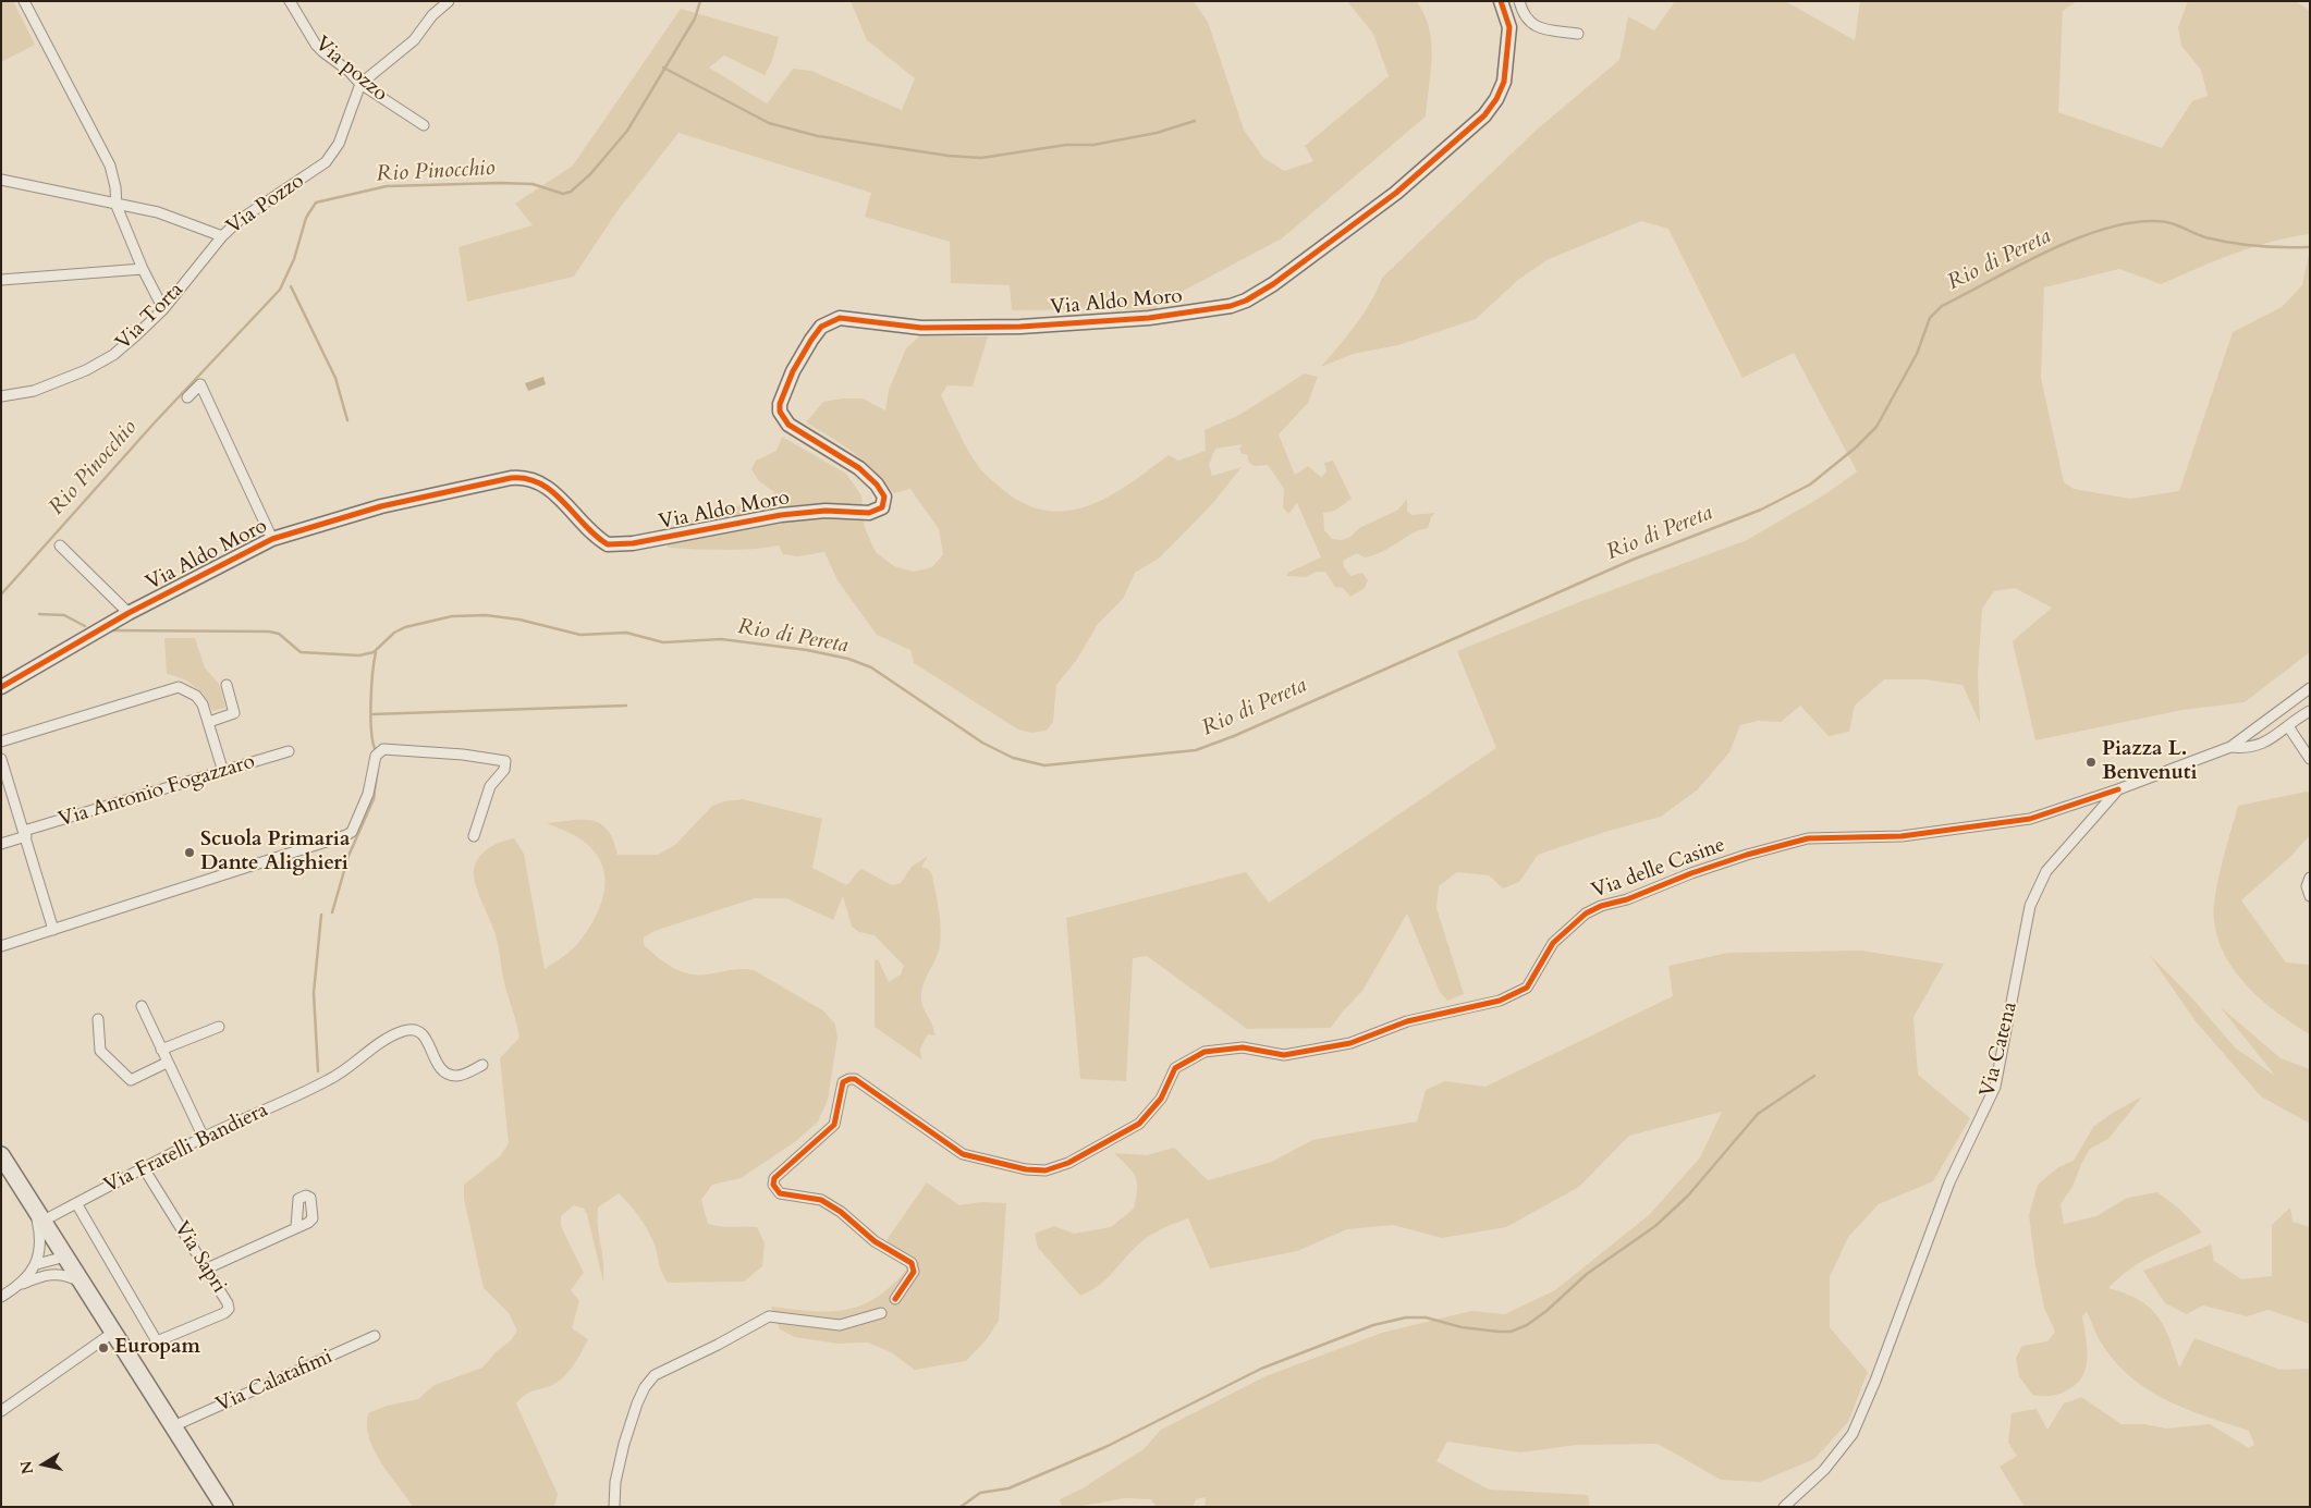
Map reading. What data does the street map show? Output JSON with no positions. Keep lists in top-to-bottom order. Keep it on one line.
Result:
{"streets":{"main road":["Via Aldo Moro"],"street":["Via pozzo","Via Pozzo","Via Torta","Via Antonio Fogazzaro","Via delle Casine","Via Catena","Via Fratelli Bandiera","Via Sapri","Via Calatafimi"]},"crossings":[["Via pozzo","Via Pozzo"],["Via Pozzo","Via Torta"],["Via delle Casine","Via Catena"],["Via Fratelli Bandiera","Via Sapri"]],"water":["Rio Pinocchio","Rio di Pereta"],"places":["Piazza L. Benvenuti","Scuola Primaria Dante Alighieri","Europam"],"north":"left"}
